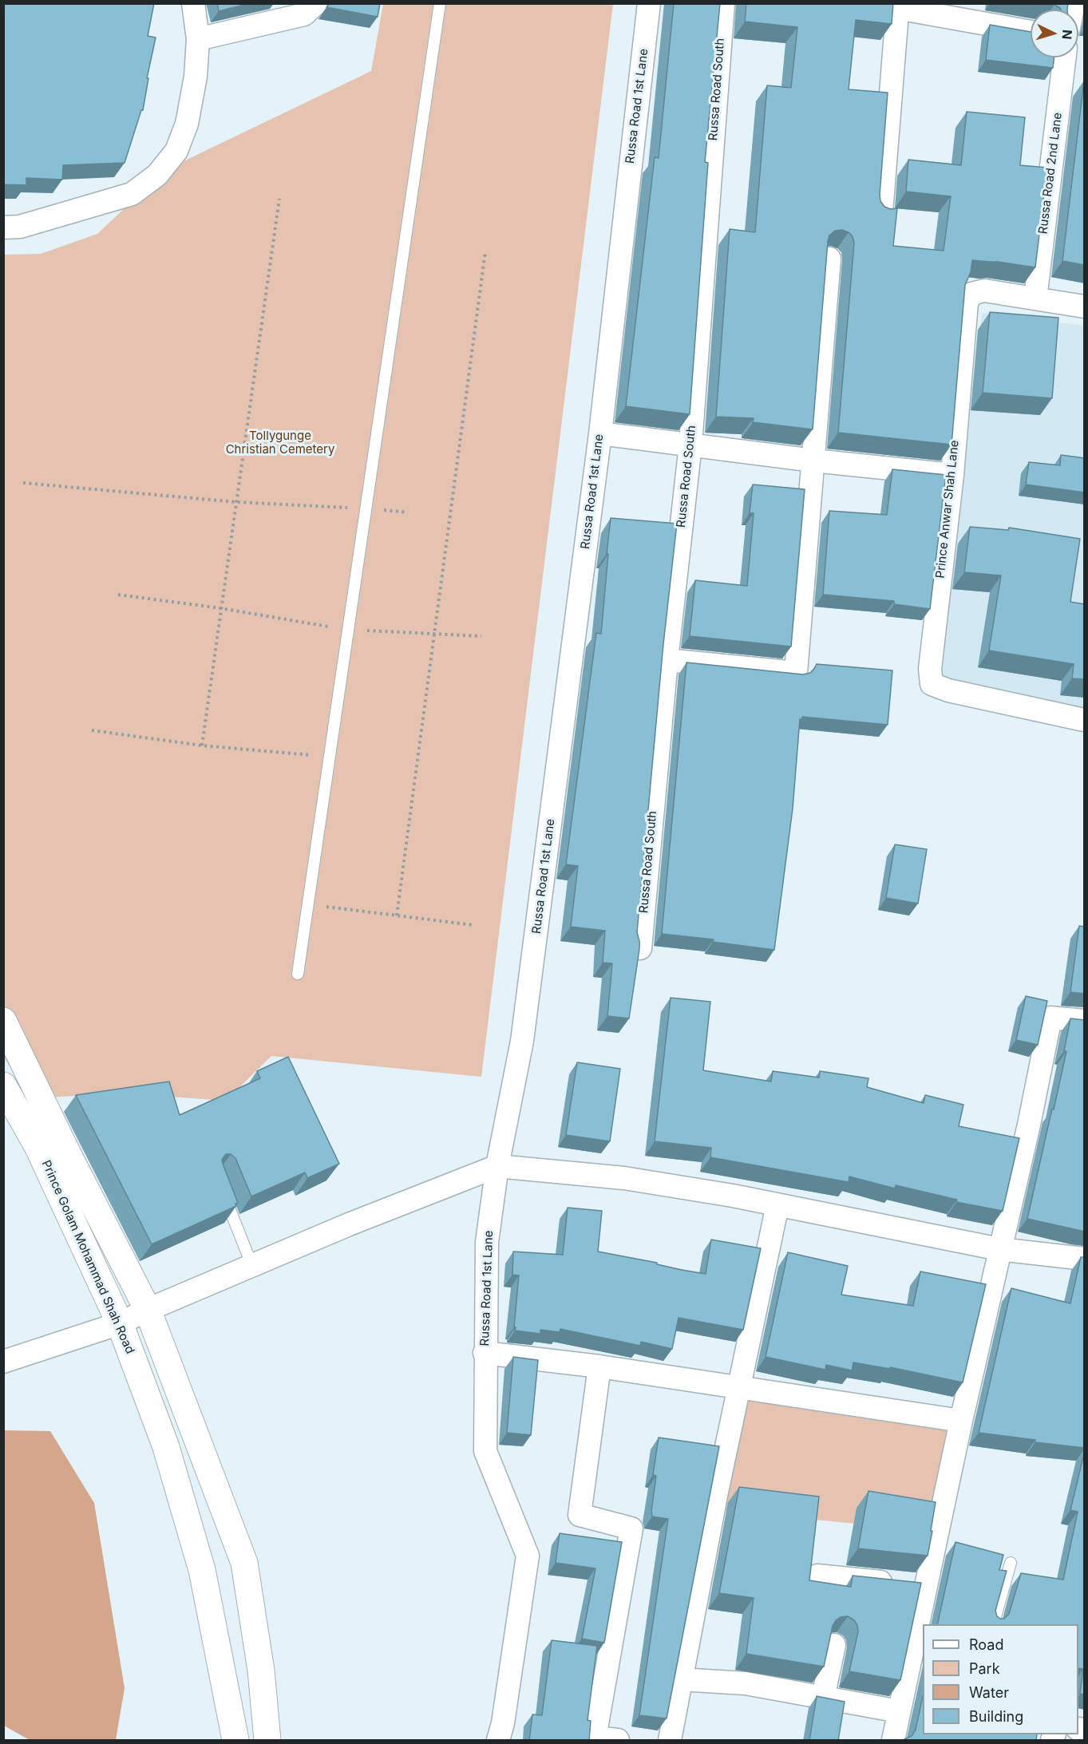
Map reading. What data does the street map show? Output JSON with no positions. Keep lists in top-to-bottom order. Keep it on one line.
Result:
{"streets":{"street":["Russa Road South","Russa Road 1st Lane","Russa Road 2nd Lane","Prince Anwar Shah Lane","Prince Golam Mohammad Shah Road"]},"crossings":[["Russa Road 2nd Lane","Prince Anwar Shah Lane"]],"parks":["Tollygunge Christian Cemetery"],"legend":["Road","Park","Water","Building"],"north":"right"}
